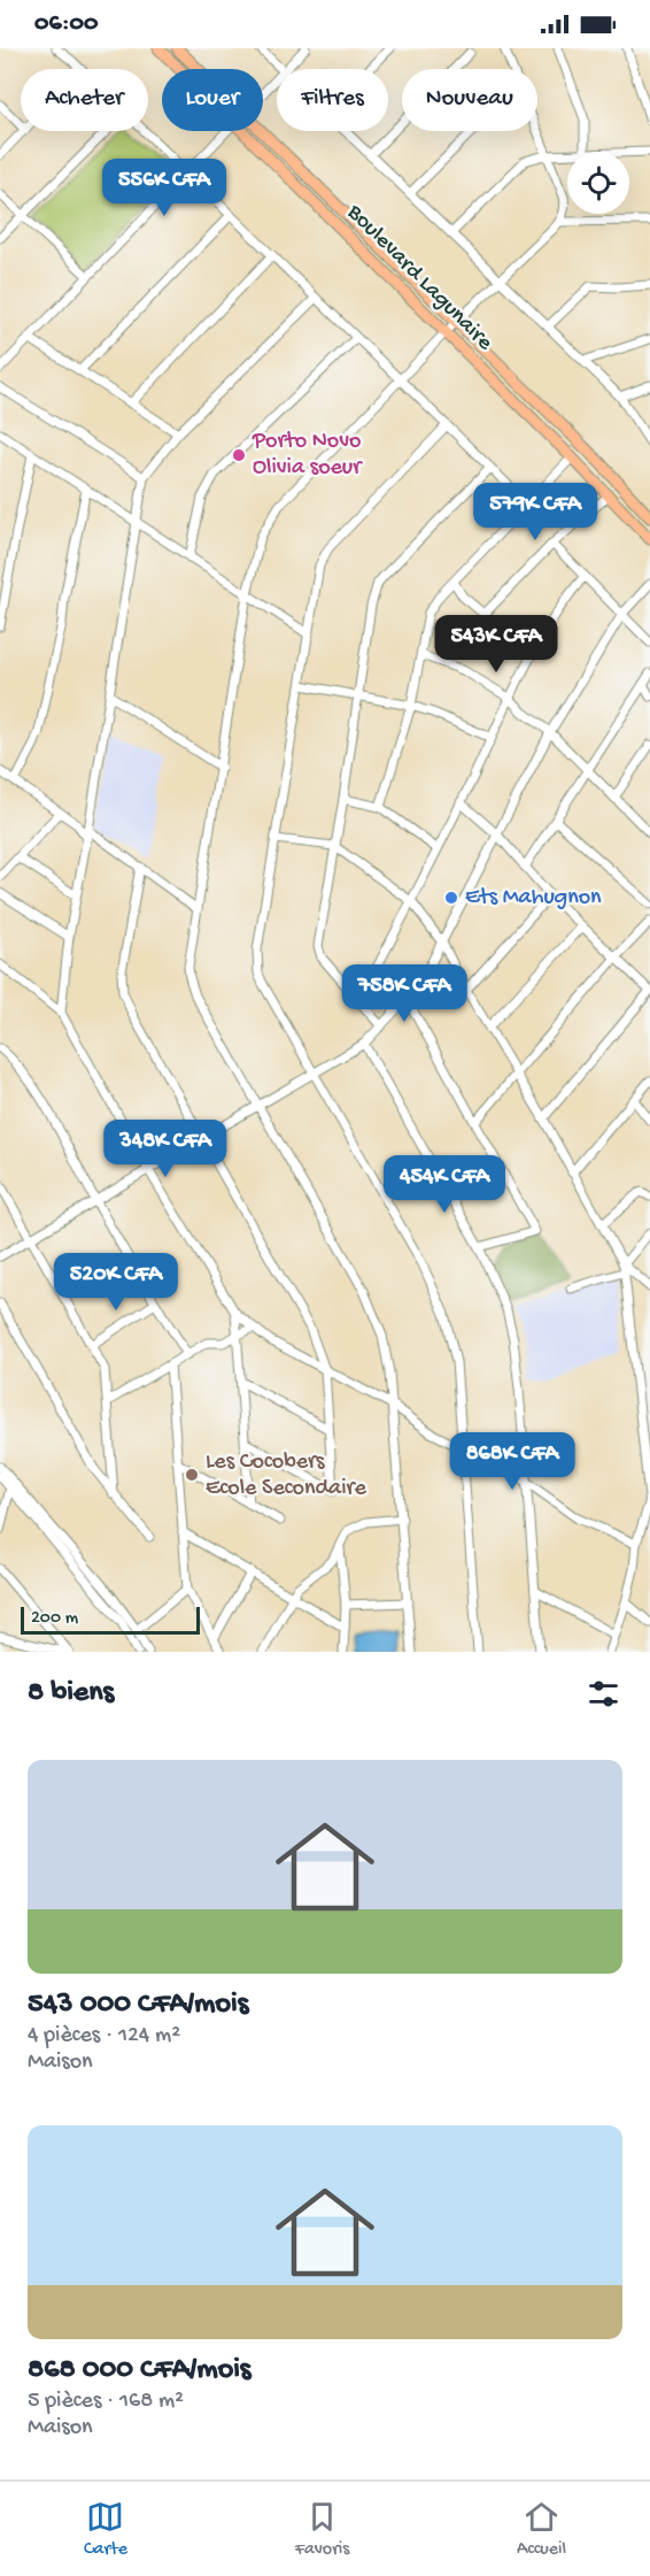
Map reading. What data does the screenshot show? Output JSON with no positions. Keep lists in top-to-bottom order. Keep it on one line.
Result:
{"streets":{"main road":["Boulevard Lagunaire"]},"places":["Porto Novo Olivia soeur","Ets Mahugnon","Les Cocobers Ecole Secondaire"],"scale_bar":"200 m","page":{"status":"06:00","chip":["Acheter","Louer","Filtres","Nouveau"],"price":["556K CFA","579K CFA","543K CFA","758K CFA","348K CFA","454K CFA","520K CFA","868K CFA"],"scale":"200 m","heading":"8 biens","list":[{"name":"543 000 CFA/mois","note":"4 pièces · 124 m² · Maison"},{"name":"868 000 CFA/mois","note":"5 pièces · 168 m² · Maison"}],"tabs":["Carte","Favoris","Accueil"]}}
